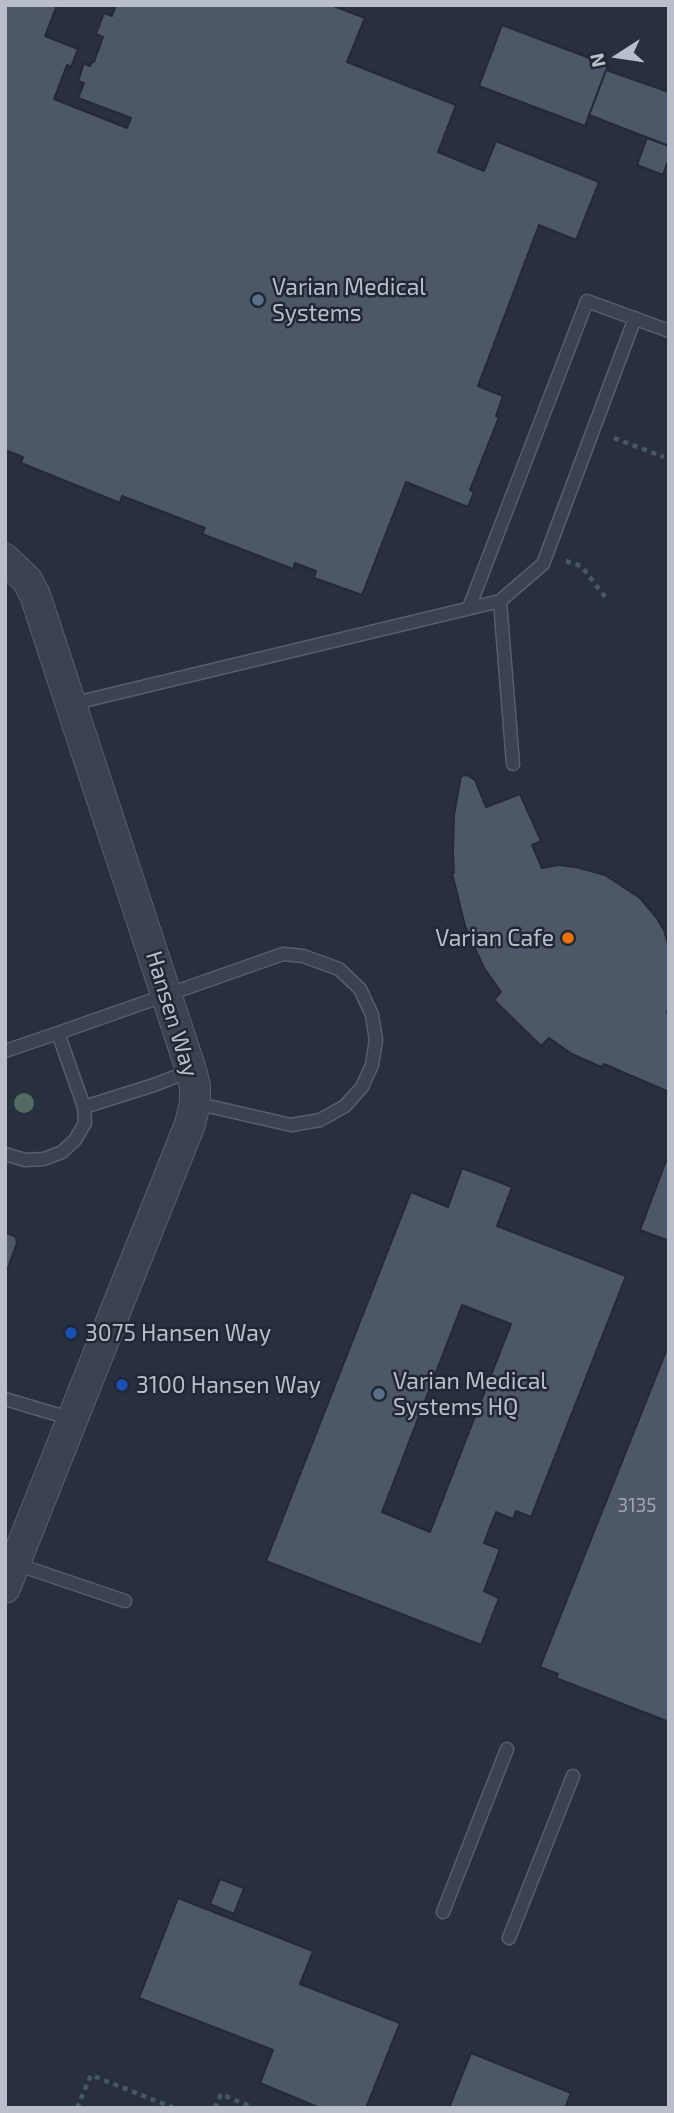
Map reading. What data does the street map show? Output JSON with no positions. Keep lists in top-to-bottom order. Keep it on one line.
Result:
{"streets":{"street":["Hansen Way"]},"places":["Varian Medical Systems","Varian Cafe","3075 Hansen Way","3100 Hansen Way","Varian Medical Systems HQ"],"house_numbers":["3135"],"north":"left"}
